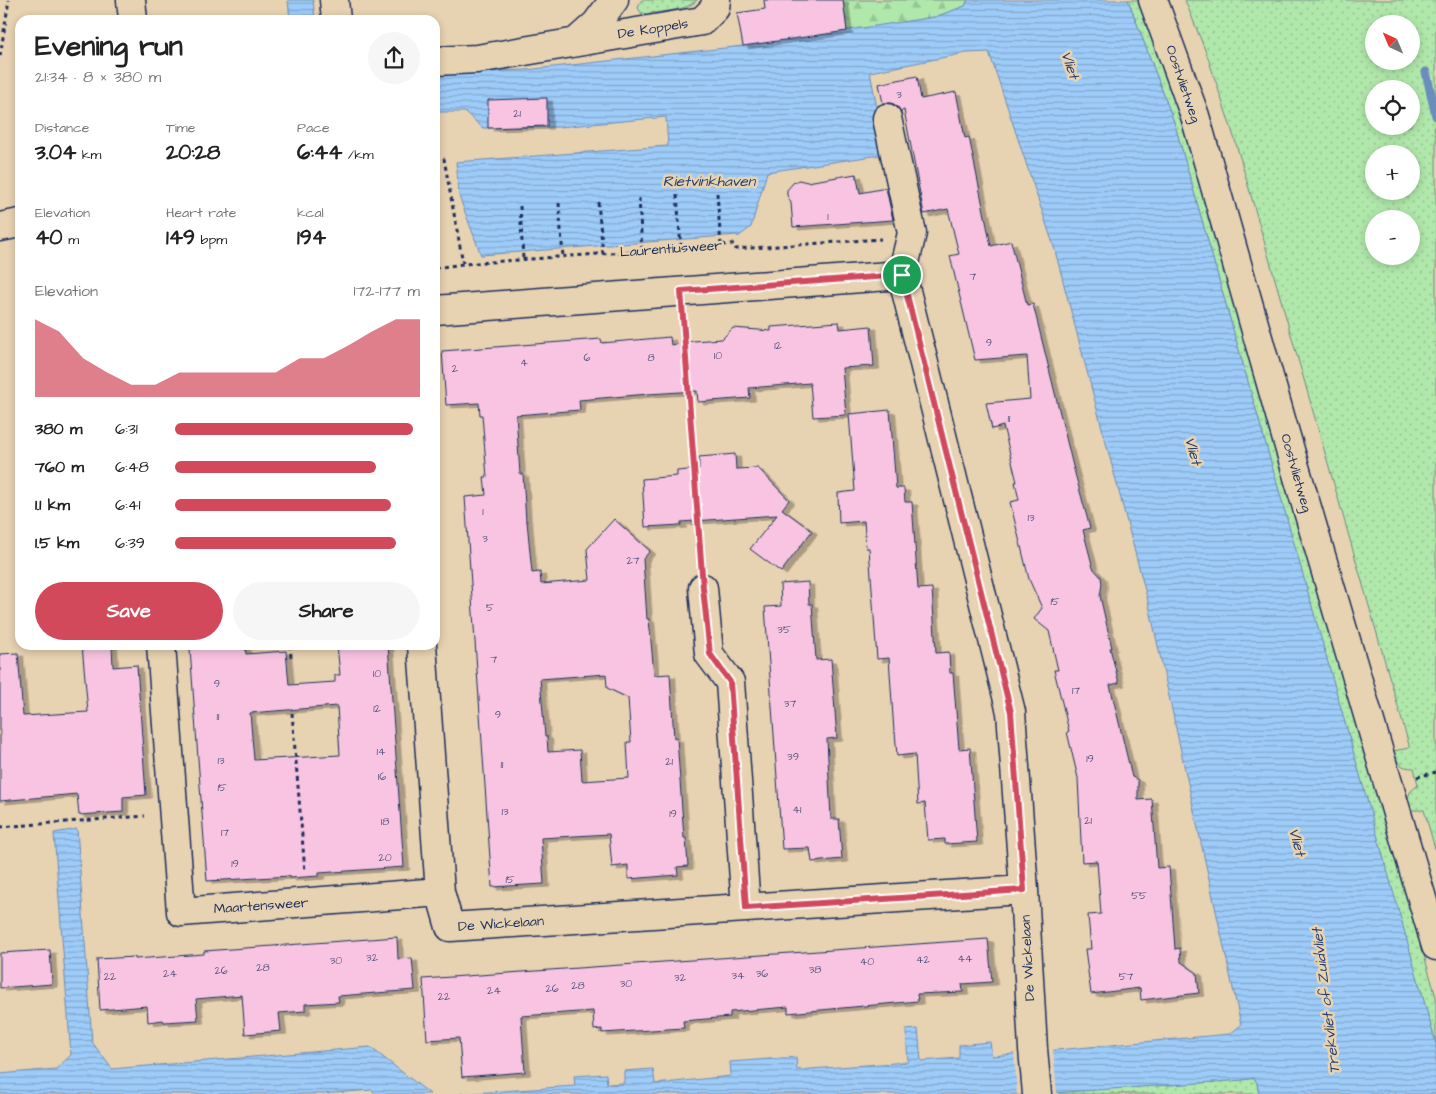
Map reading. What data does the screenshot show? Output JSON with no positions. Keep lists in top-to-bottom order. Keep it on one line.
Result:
{"streets":{"street":["De Koppels","Oostvlietweg","Maartensweer","De Wickelaan"],"path":["Laurentiusweer"]},"crossings":[["Maartensweer","De Wickelaan"]],"water":["Vliet","Rietvinkhaven","Trekvliet of Zuidvliet"],"house_numbers":["3","21","1","7","9","12","10","6","8","4","2","11","1","13","3","27","15","5","35","7","10","9","17","37","12","9","11","14","39","19","13","21","11","16","15","41","13","19","21","18","17","20","19","15","55","32","44","42","30","40","28","38","26","24","36","34","22","57","32","30","28","26","24","22"],"north":"top left","page":{"map_buttons":["+","−"],"heading":["Evening run","21:34 · 8 × 380 m"],"stats":[["Distance","3.04 km"],["Time","20:28"],["Pace","6:44 /km"],["Elevation","40 m"],["Heart rate","149 bpm"],["kcal","194"]],"chart":["Elevation","172–177 m"],"list":[{"name":"380 m","note":"6:31"},{"name":"760 m","note":"6:48"},{"name":"1.1 km","note":"6:41"},{"name":"1.5 km","note":"6:39"}],"buttons":["Save","Share"]}}
